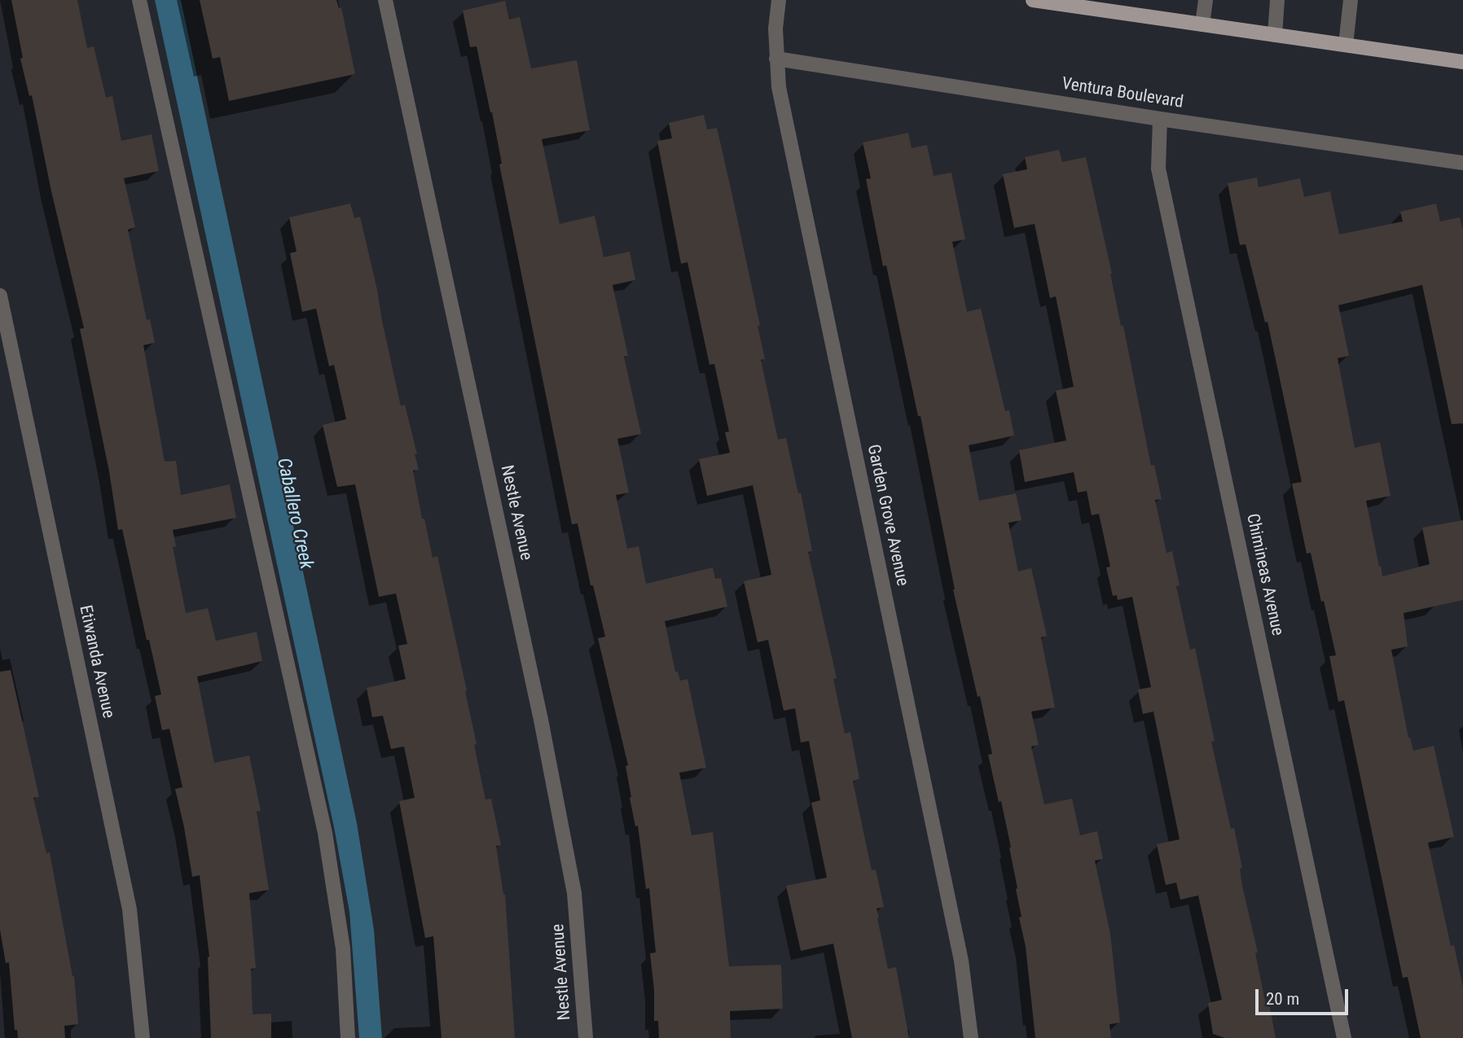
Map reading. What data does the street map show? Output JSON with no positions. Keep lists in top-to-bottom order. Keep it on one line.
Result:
{"streets":{"street":["Ventura Boulevard","Nestle Avenue","Garden Grove Avenue","Chimineas Avenue","Etiwanda Avenue"]},"crossings":[["Ventura Boulevard","Garden Grove Avenue"],["Ventura Boulevard","Chimineas Avenue"]],"water":["Caballero Creek"],"scale_bar":"20 m"}
